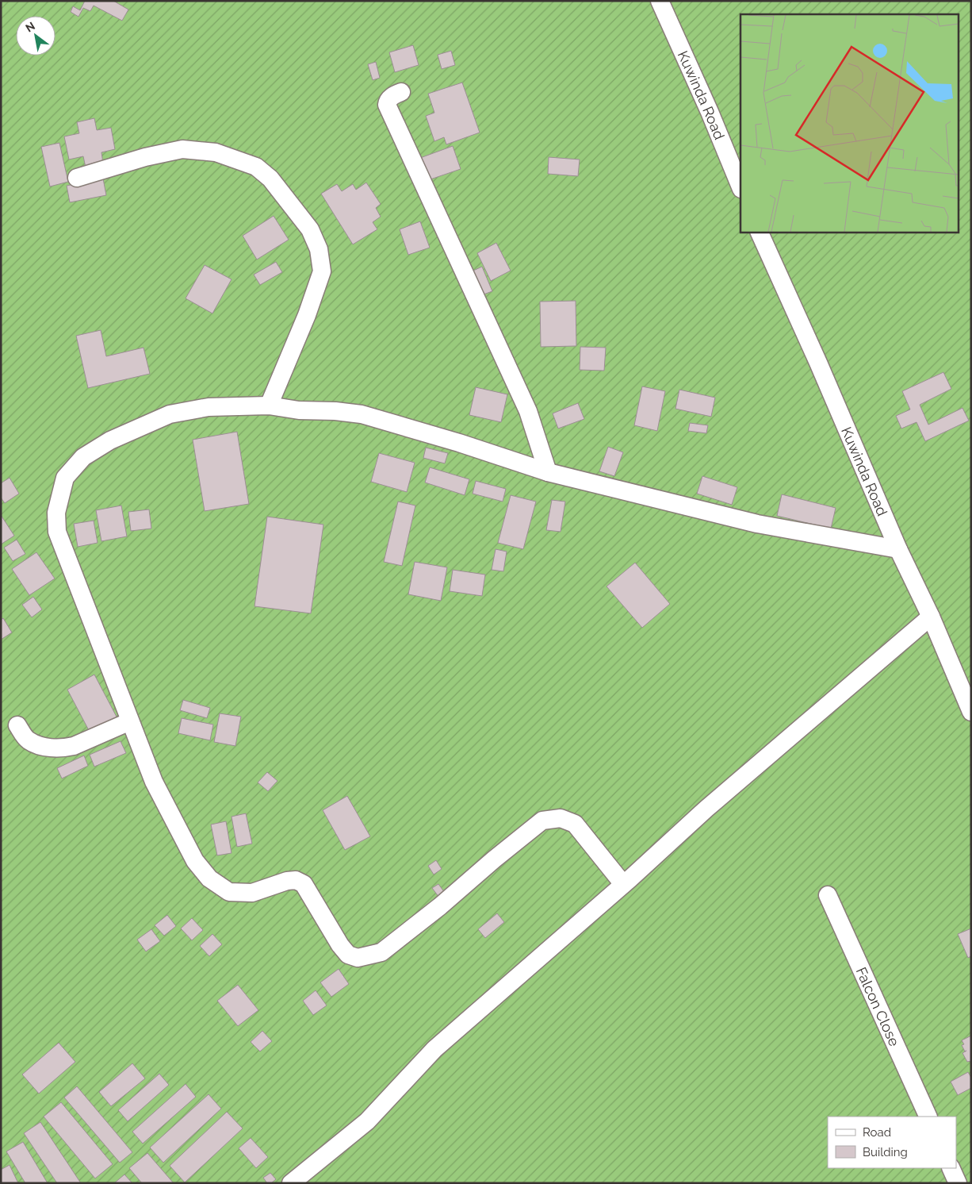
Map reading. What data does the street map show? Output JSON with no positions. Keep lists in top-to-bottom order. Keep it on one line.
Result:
{"streets":{"street":["Kuwinda Road","Falcon Close"]},"legend":["Road","Building"],"north":"top left"}
